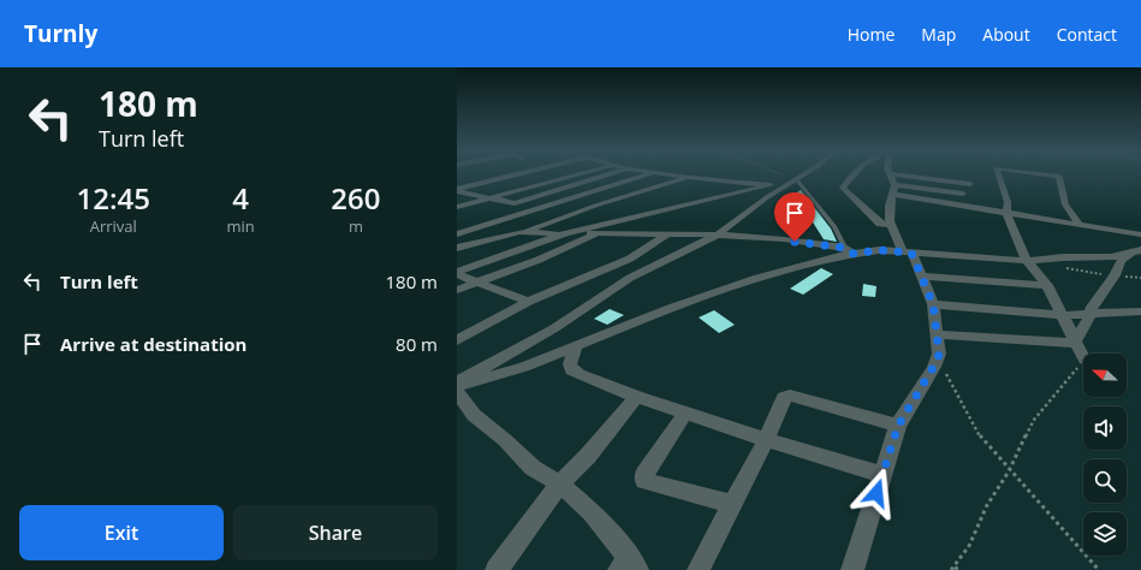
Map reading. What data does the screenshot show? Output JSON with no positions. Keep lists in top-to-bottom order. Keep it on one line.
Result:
{"north":"left","page":{"header":"Turnly","nav":["Home","Map","About","Contact"],"turn":["180 m","Turn left"],"eta":["12:45","Arrival","4","min","260","m"],"list":[{"name":"Turn left","value":"180 m"},{"name":"Arrive at destination","value":"80 m"}],"buttons":["Exit","Share"]}}
